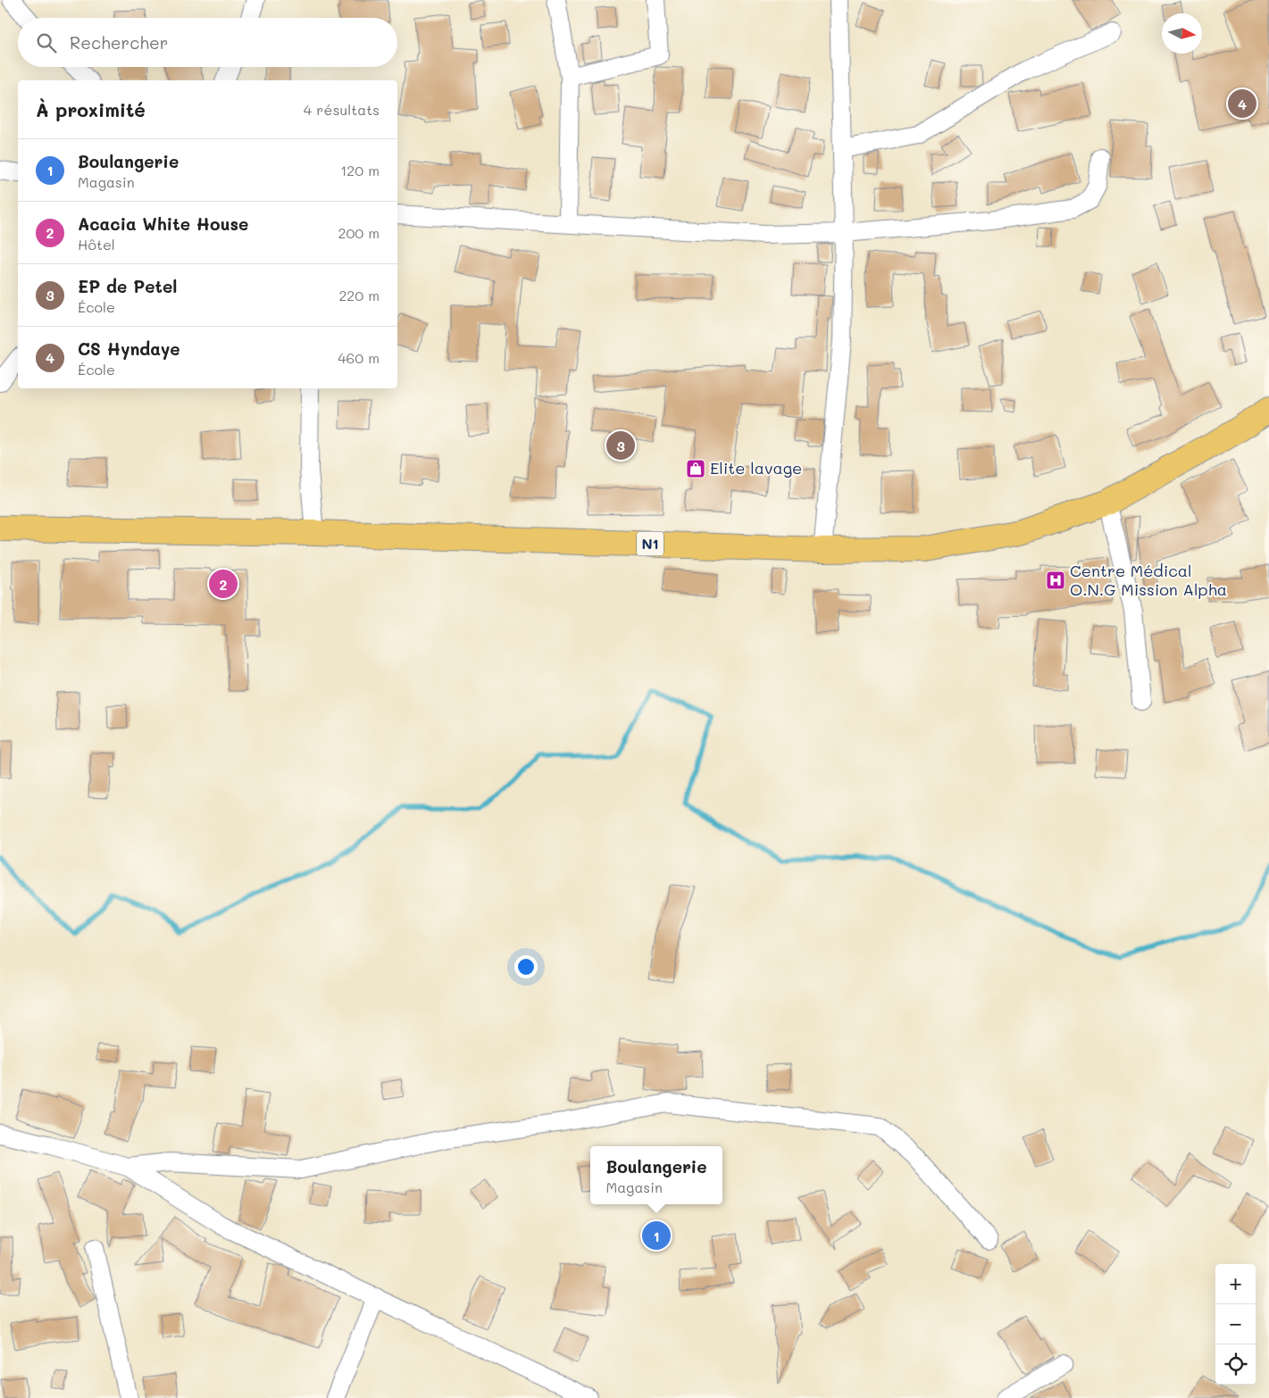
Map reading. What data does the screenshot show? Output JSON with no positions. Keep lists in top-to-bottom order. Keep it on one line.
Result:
{"streets":{"highway":["N1"]},"places":{"shop":["Elite lavage"],"hospital":["Centre Médical O.N.G Mission Alpha"]},"north":"right","page":{"search":"Rechercher","heading":["À proximité","4 résultats"],"pins":["4","3","2","1"],"list":[{"mark":"1","name":"Boulangerie","note":"Magasin","value":"120 m"},{"mark":"2","name":"Acacia White House","note":"Hôtel","value":"200 m"},{"mark":"3","name":"EP de Petel","note":"École","value":"220 m"},{"mark":"4","name":"CS Hyndaye","note":"École","value":"460 m"}],"popup":["Boulangerie","Magasin"],"map_buttons":["+","−"]}}
